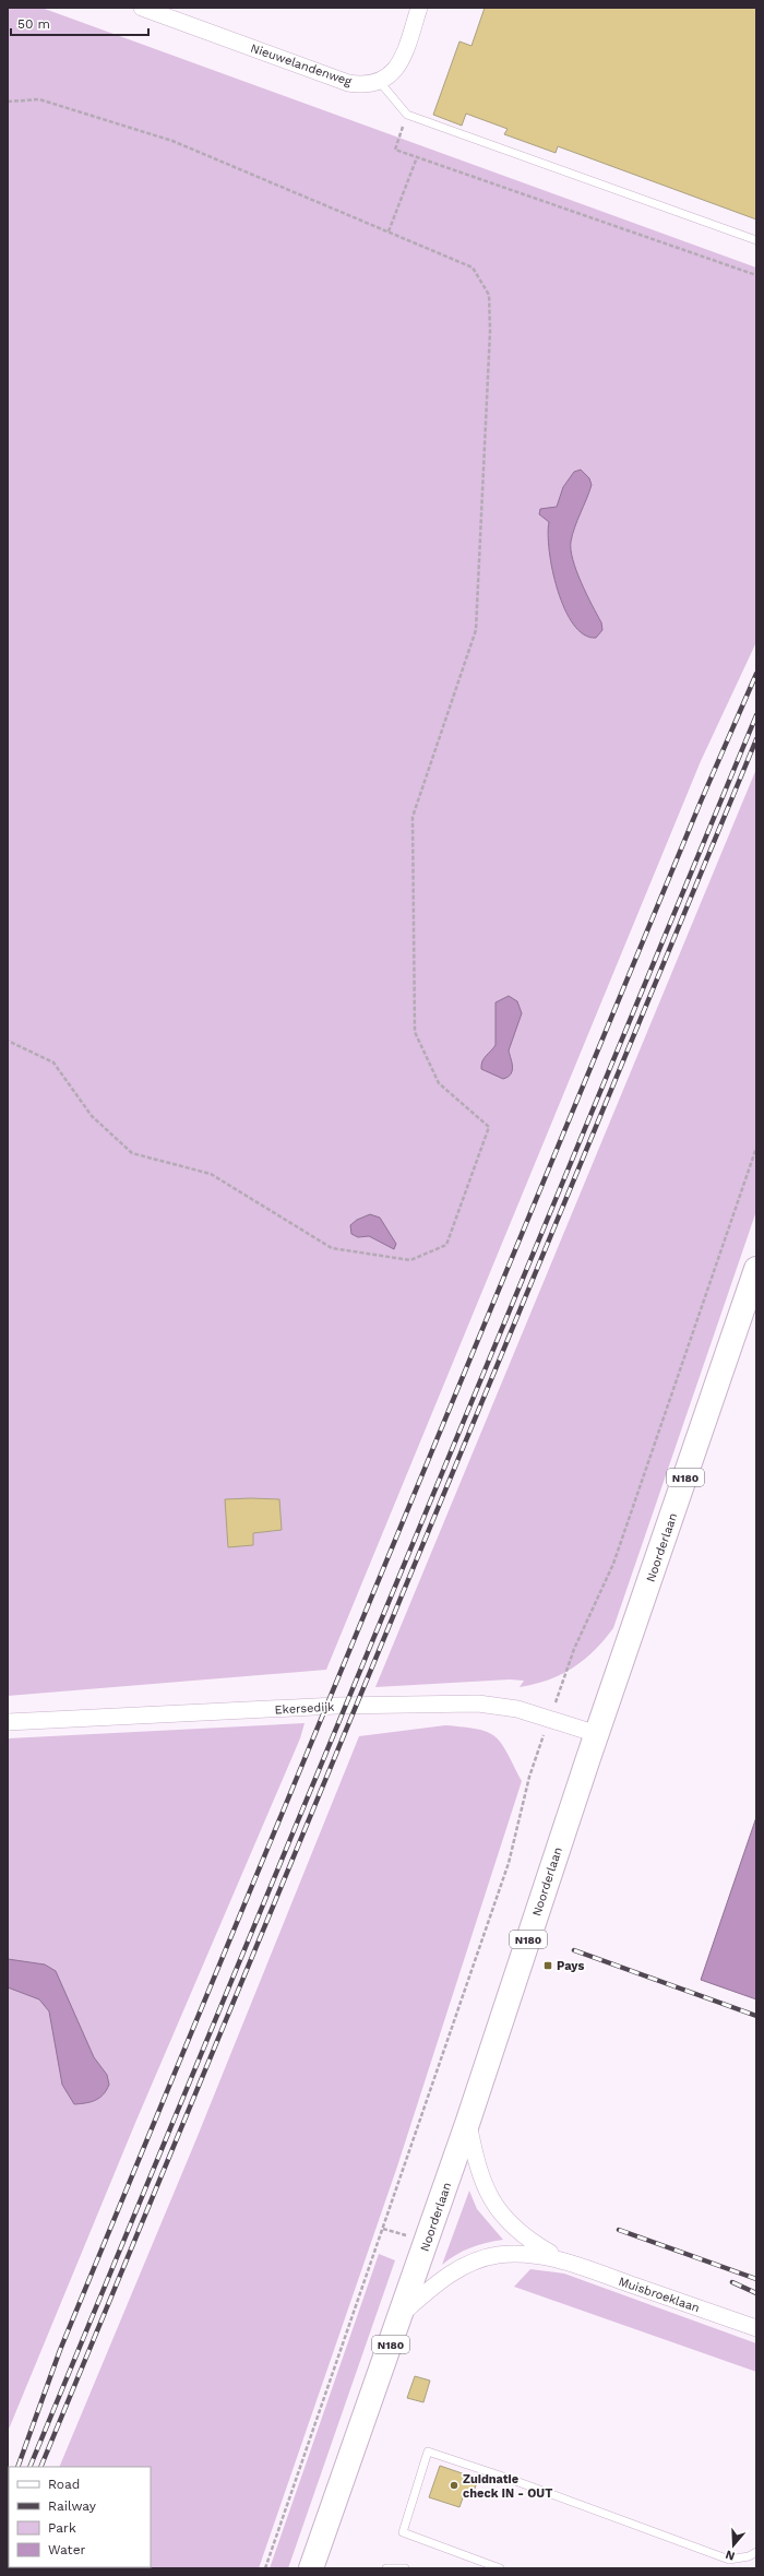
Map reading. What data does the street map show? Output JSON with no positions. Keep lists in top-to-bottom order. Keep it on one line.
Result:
{"streets":{"main road":["N180","Noorderlaan"],"street":["Nieuwelandenweg","Ekersedijk","Muisbroeklaan"]},"crossings":[["Noorderlaan","Ekersedijk"],["Noorderlaan","Muisbroeklaan"]],"places":{"transit":["Pays"],"other":["Zuidnatie check IN - OUT"]},"legend":["Road","Railway","Park","Water"],"scale_bar":"50 m","north":"bottom"}
